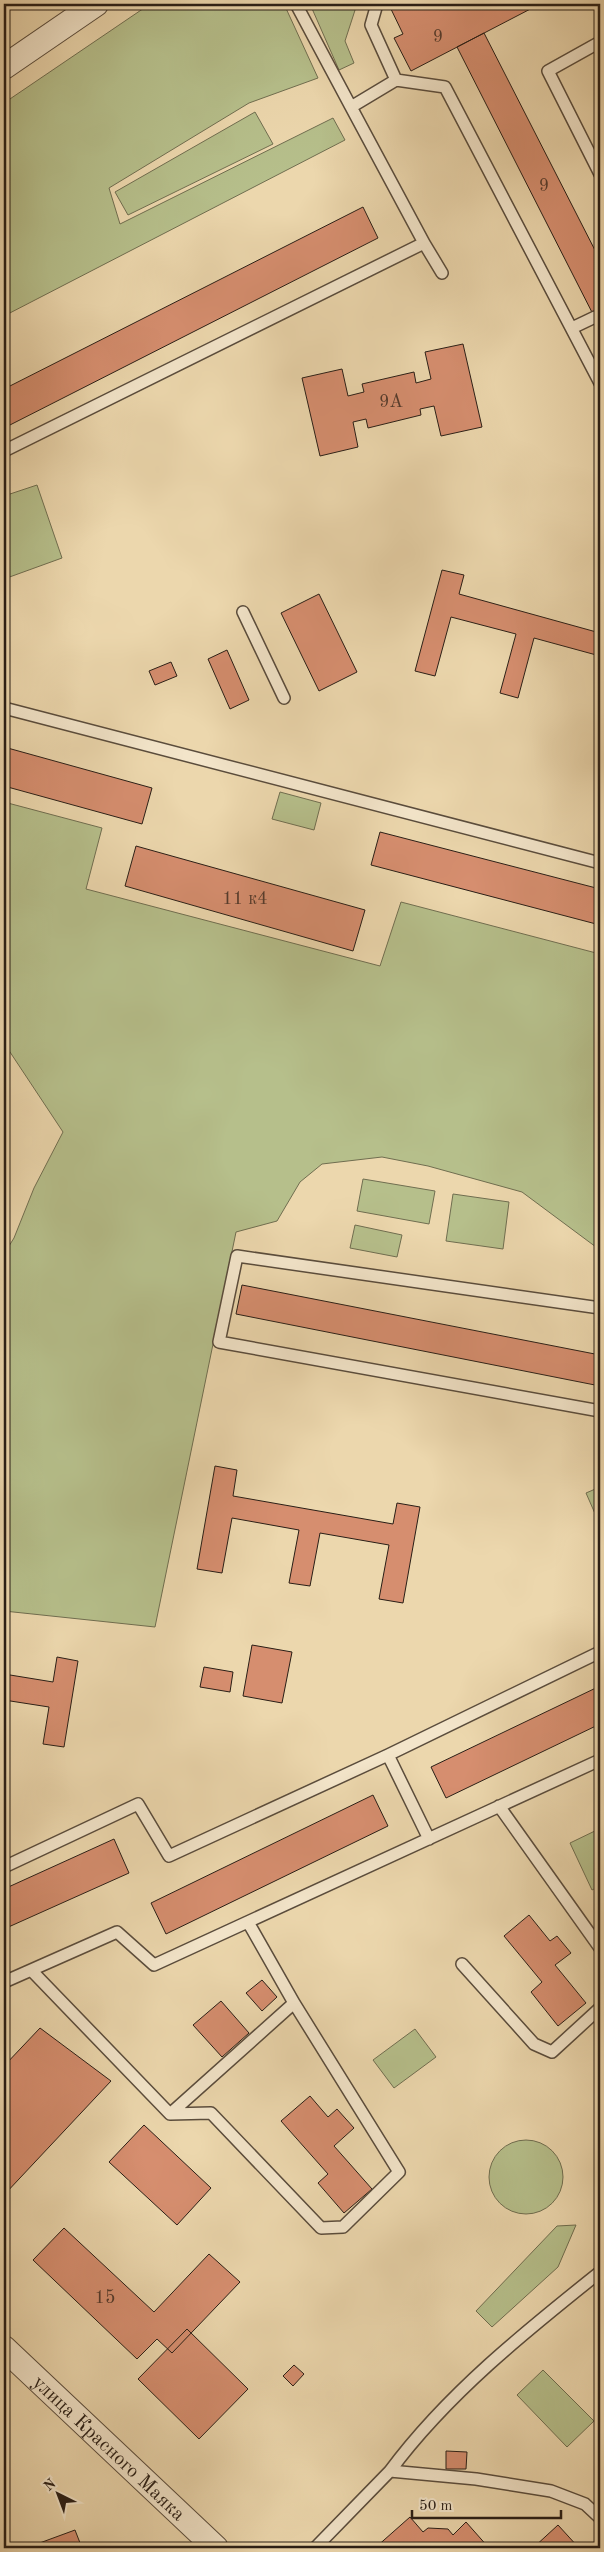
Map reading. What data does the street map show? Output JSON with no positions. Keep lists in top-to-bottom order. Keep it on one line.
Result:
{"streets":{"street":["улица Красного Маяка"]},"house_numbers":["9","9","9А","11 к4","15"],"scale_bar":"50 m","north":"top left"}
